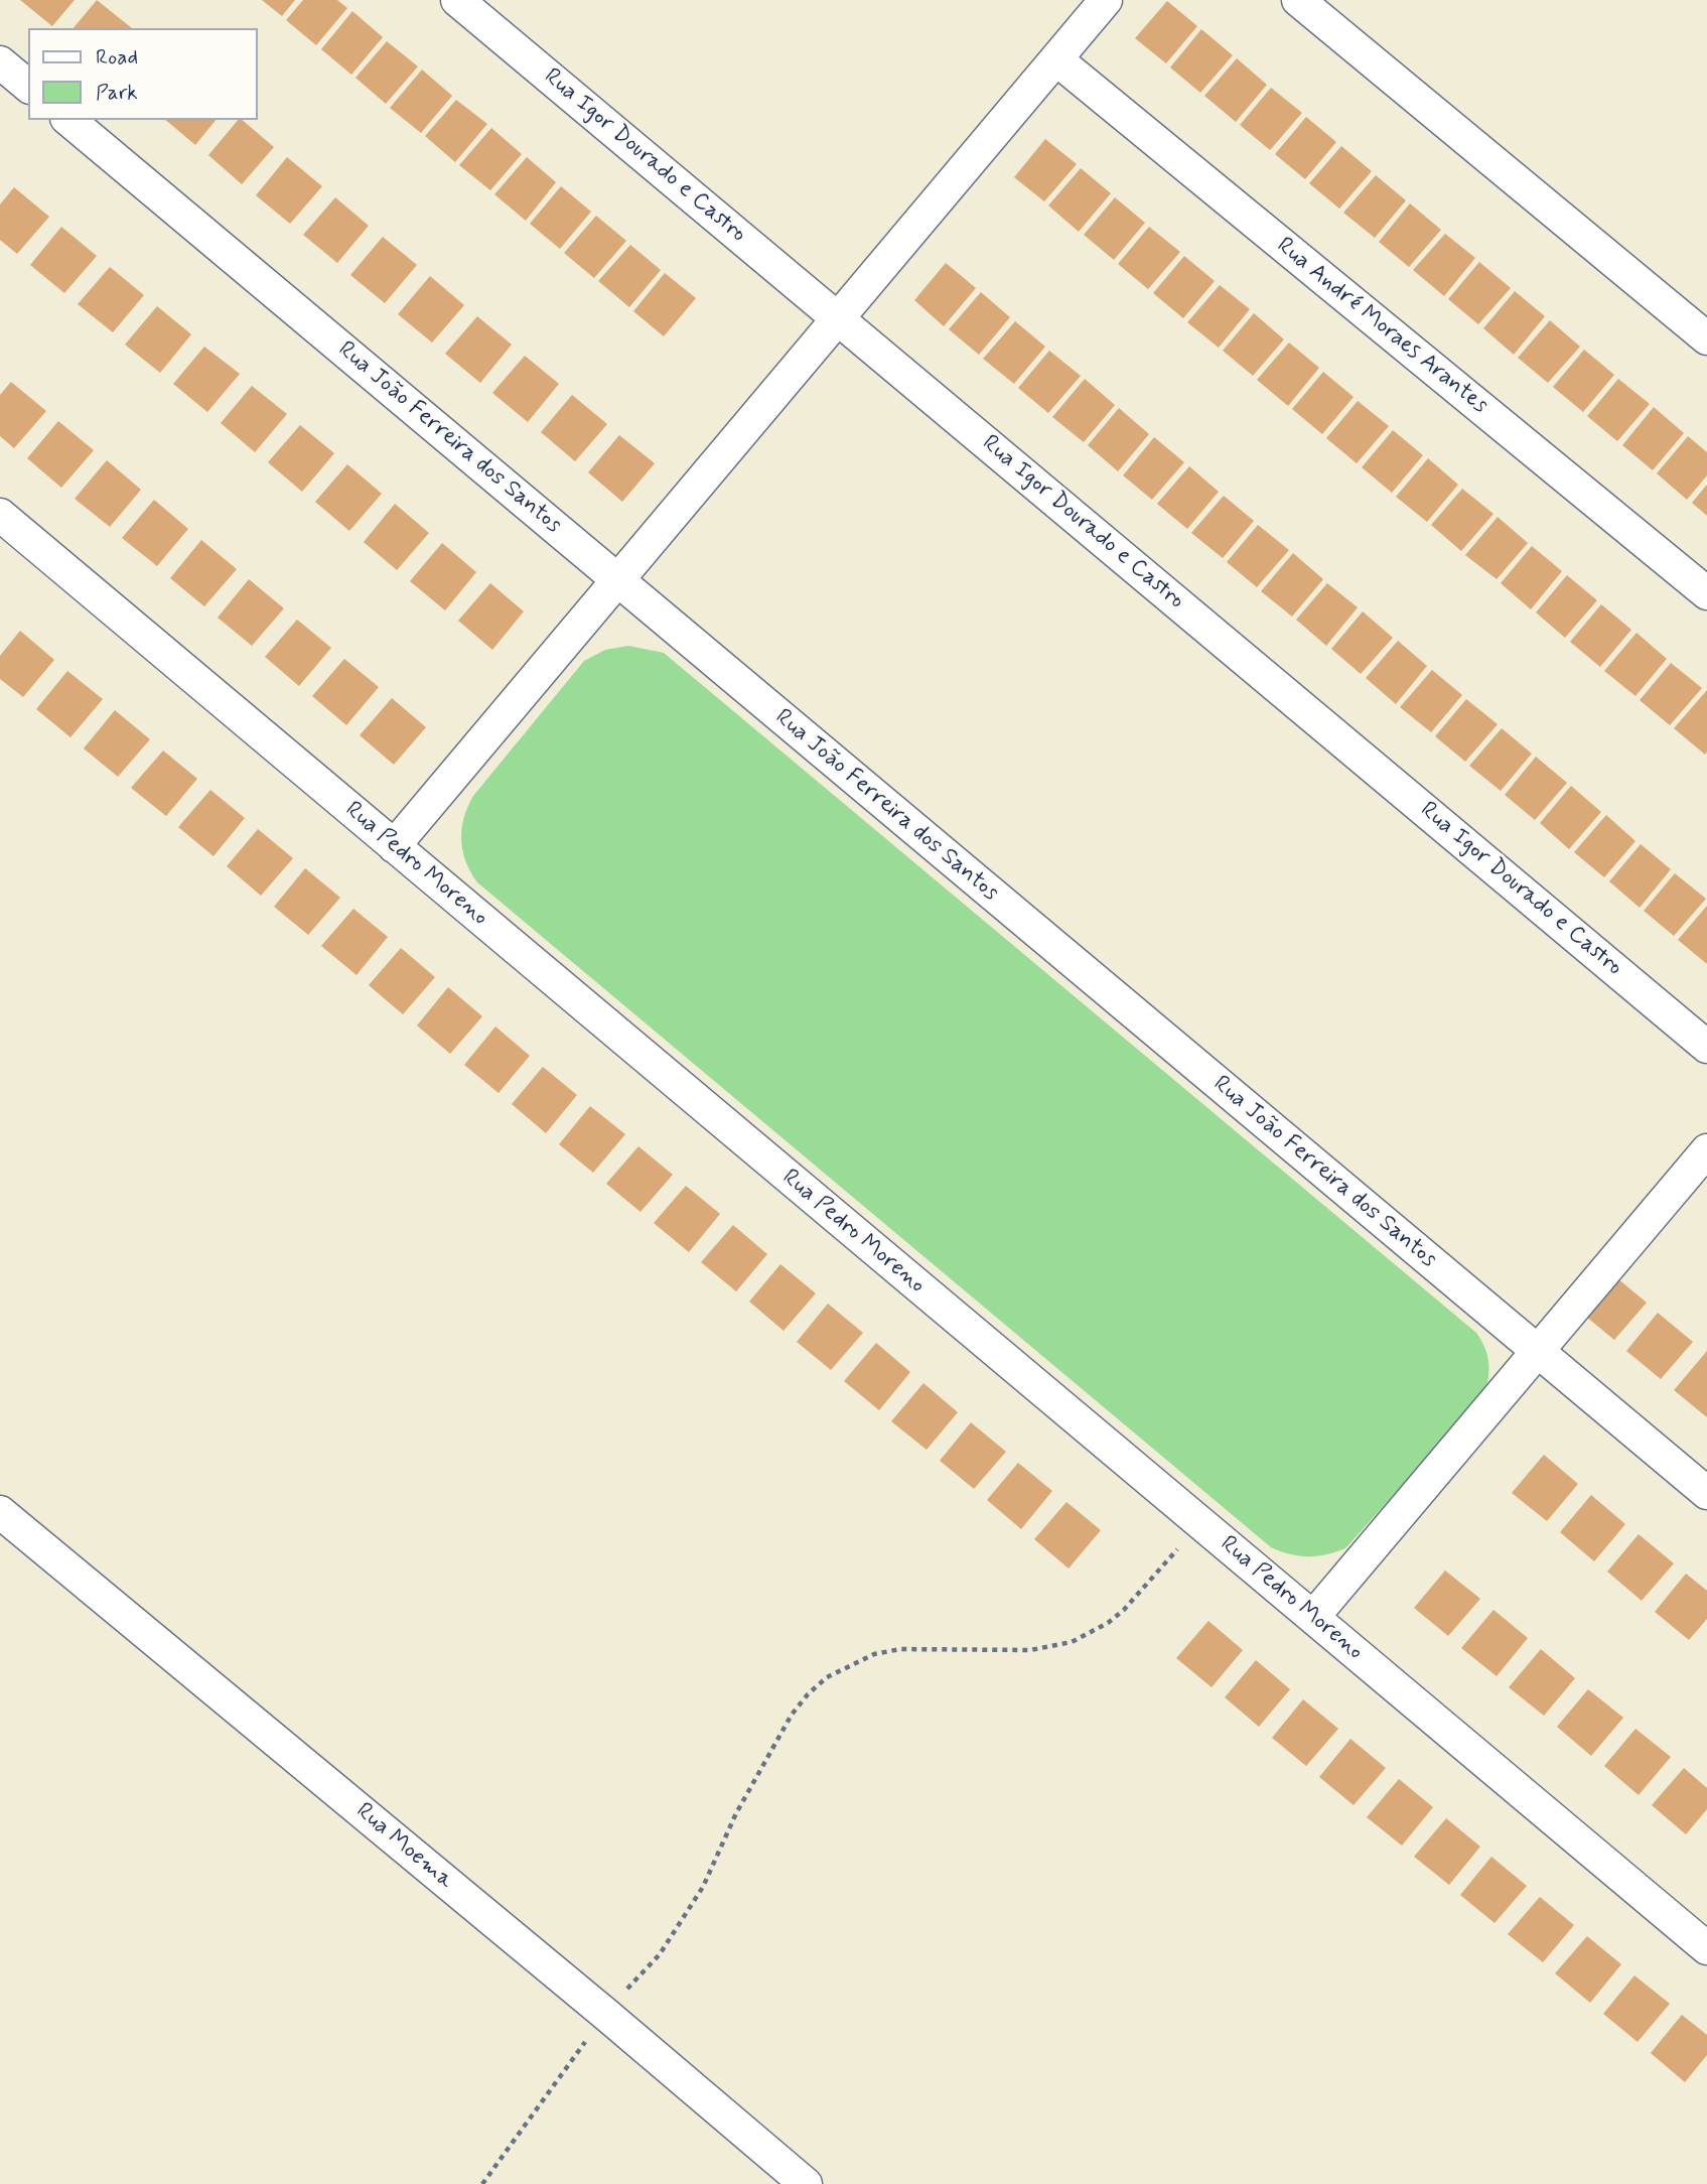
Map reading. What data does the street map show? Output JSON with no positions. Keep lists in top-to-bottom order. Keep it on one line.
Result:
{"streets":{"street":["Rua Igor Dourado e Castro","Rua André Moraes Arantes","Rua João Ferreira dos Santos","Rua Pedro Moreno","Rua Moema"]},"legend":["Road","Park"]}
